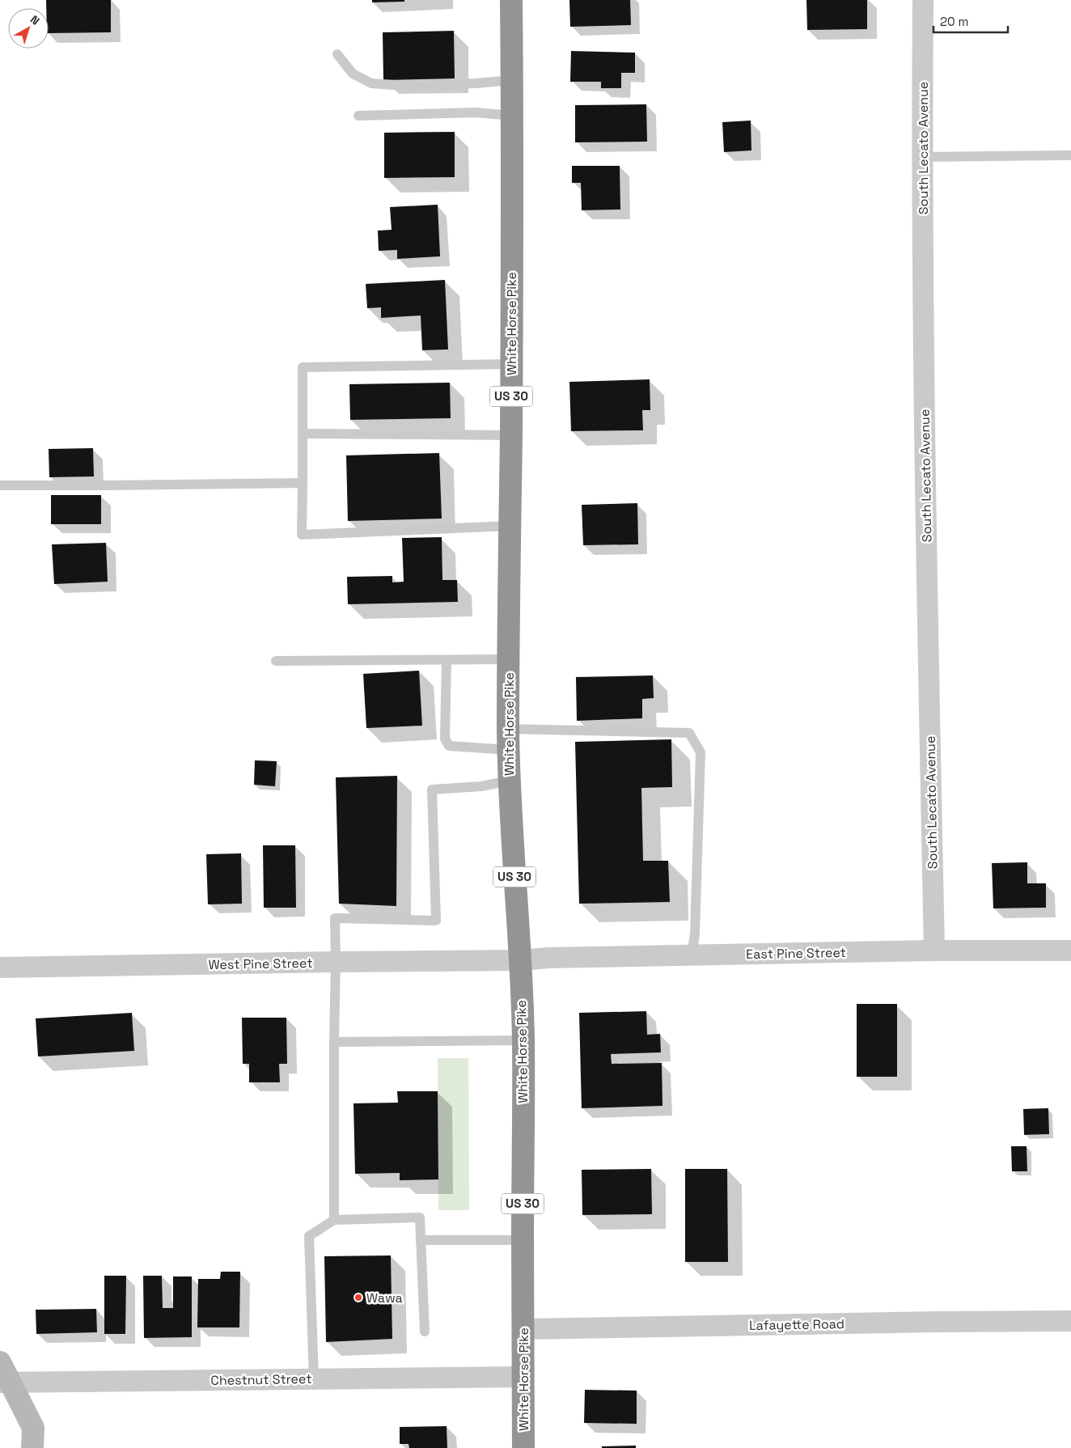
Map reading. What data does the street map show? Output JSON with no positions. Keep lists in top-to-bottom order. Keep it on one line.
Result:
{"streets":{"highway":["White Horse Pike","US 30"],"street":["South Lecato Avenue","East Pine Street","West Pine Street","Lafayette Road","Chestnut Street"]},"crossings":[["South Lecato Avenue","East Pine Street"],["White Horse Pike","East Pine Street"],["White Horse Pike","West Pine Street"],["White Horse Pike","Lafayette Road"],["White Horse Pike","Chestnut Street"],["East Pine Street","West Pine Street"]],"places":["Wawa"],"scale_bar":"20 m","north":"top right"}
